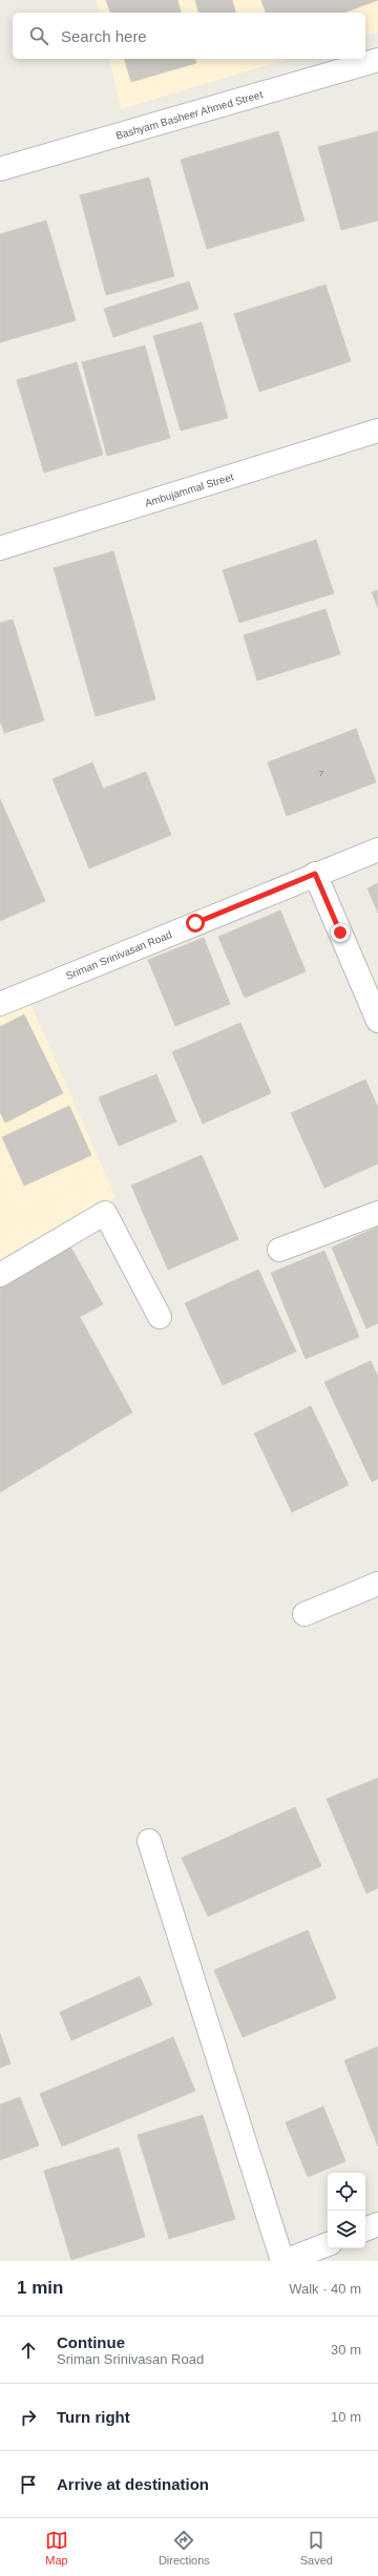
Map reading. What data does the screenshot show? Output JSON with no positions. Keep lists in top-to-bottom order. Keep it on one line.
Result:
{"streets":{"street":["Bashyam Basheer Ahmed Street","Ambujammal Street","Sriman Srinivasan Road"]},"house_numbers":["7"],"page":{"search":"Search here","heading":["1 min","Walk · 40 m"],"list":[["Continue","Sriman Srinivasan Road","30 m"],["Turn right","10 m"],"Arrive at destination"],"nav":["Map","Directions","Saved"]}}
